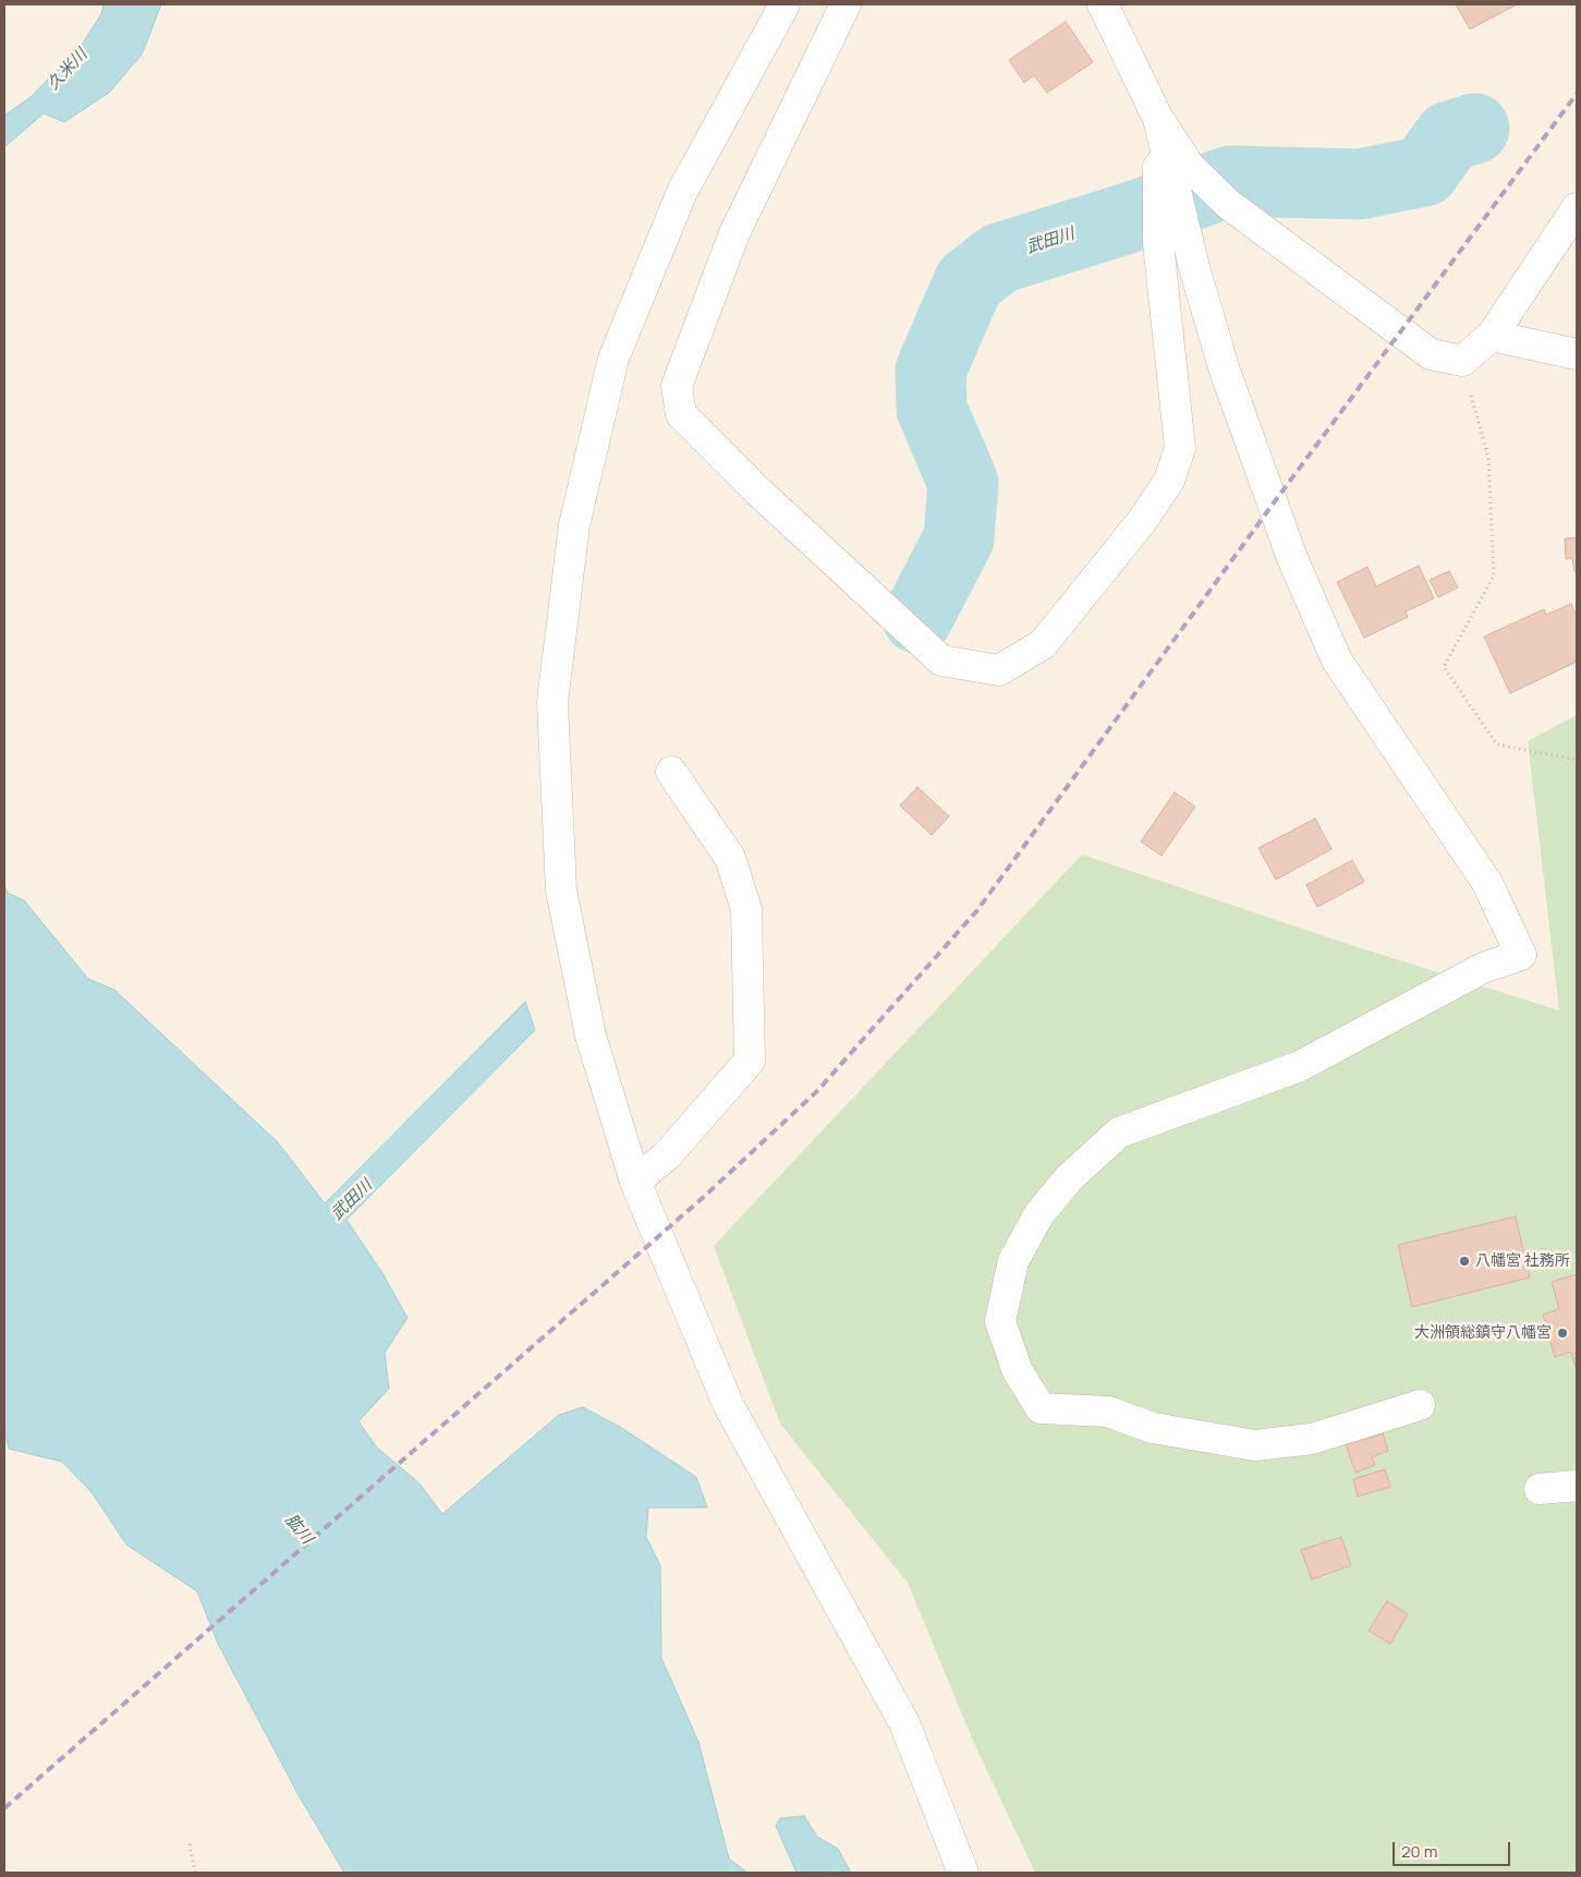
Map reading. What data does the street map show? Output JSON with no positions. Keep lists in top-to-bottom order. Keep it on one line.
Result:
{"water":["久米川","武田川","肱川"],"places":["八幡宮 社務所","大洲領総鎮守八幡宮"],"scale_bar":"20 m"}
